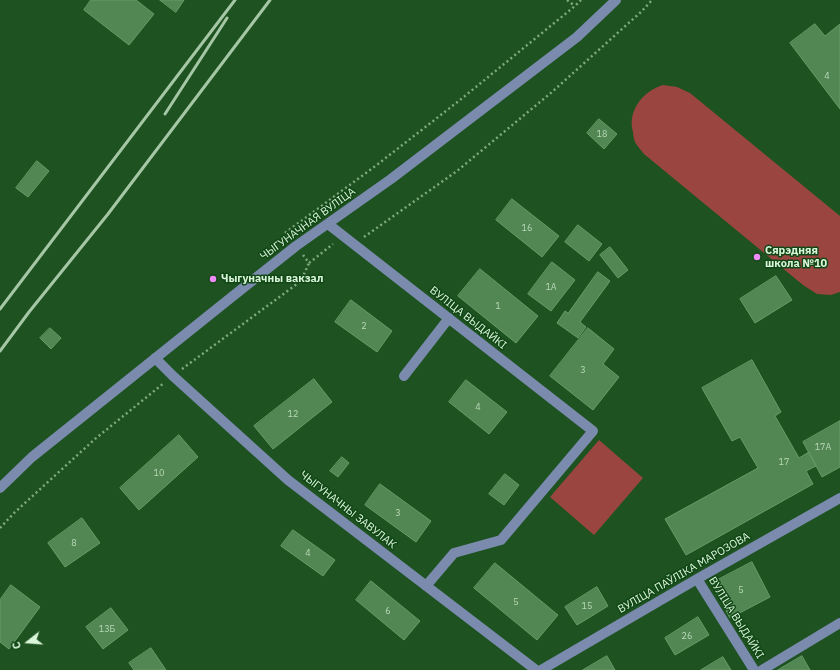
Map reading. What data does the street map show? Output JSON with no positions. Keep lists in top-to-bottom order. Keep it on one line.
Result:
{"streets":{"street":["ЧЫГУНАЧНАЯ ВУЛІЦА","ВУЛІЦА ВЫДАЙКІ","ЧЫГУНАЧНЫ ЗАВУЛАК","ВУЛІЦА ПАЎЛІКА МАРОЗОВА"]},"crossings":[["ЧЫГУНАЧНАЯ ВУЛІЦА","ВУЛІЦА ВЫДАЙКІ"],["ЧЫГУНАЧНАЯ ВУЛІЦА","ЧЫГУНАЧНЫ ЗАВУЛАК"],["ВУЛІЦА ВЫДАЙКІ","ЧЫГУНАЧНЫ ЗАВУЛАК"],["ВУЛІЦА ВЫДАЙКІ","ВУЛІЦА ПАЎЛІКА МАРОЗОВА"]],"places":["Сярэдняя школа №10","Чыгуначны вакзал"],"house_numbers":["4","18","16","1А","1","2","3","4","12","17А","17","10","3","8","4","5","5","15","6","13Б","26"],"north":"left"}
